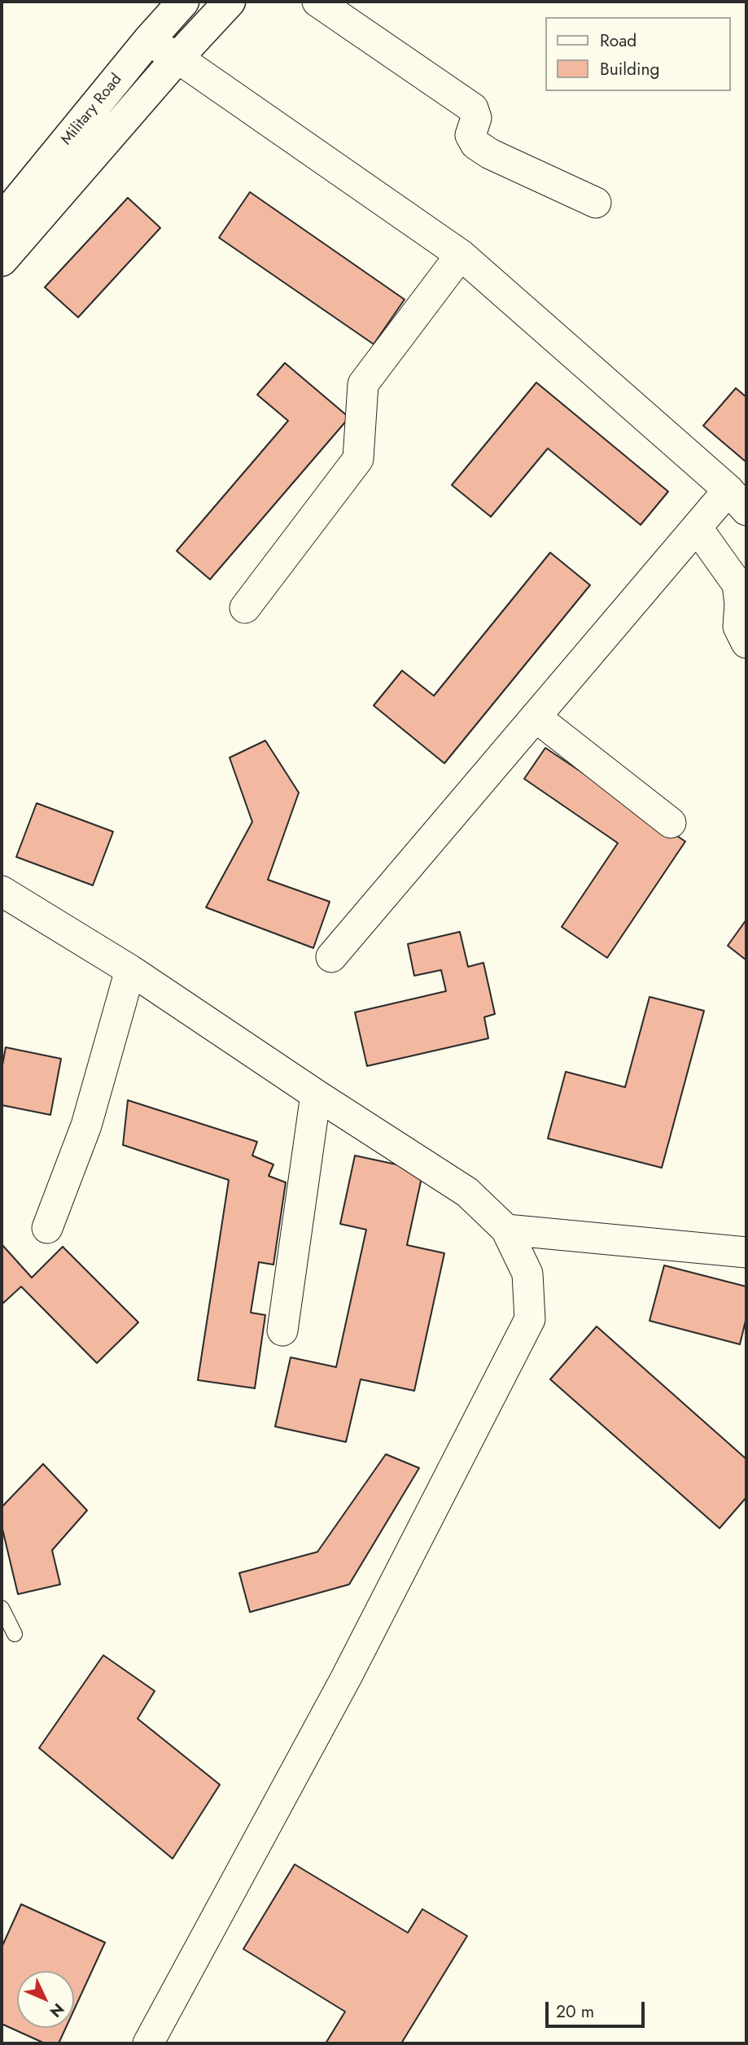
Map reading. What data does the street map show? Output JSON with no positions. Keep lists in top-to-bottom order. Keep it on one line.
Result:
{"streets":{"street":["Military Road"]},"legend":["Road","Building"],"scale_bar":"20 m","north":"bottom right"}
